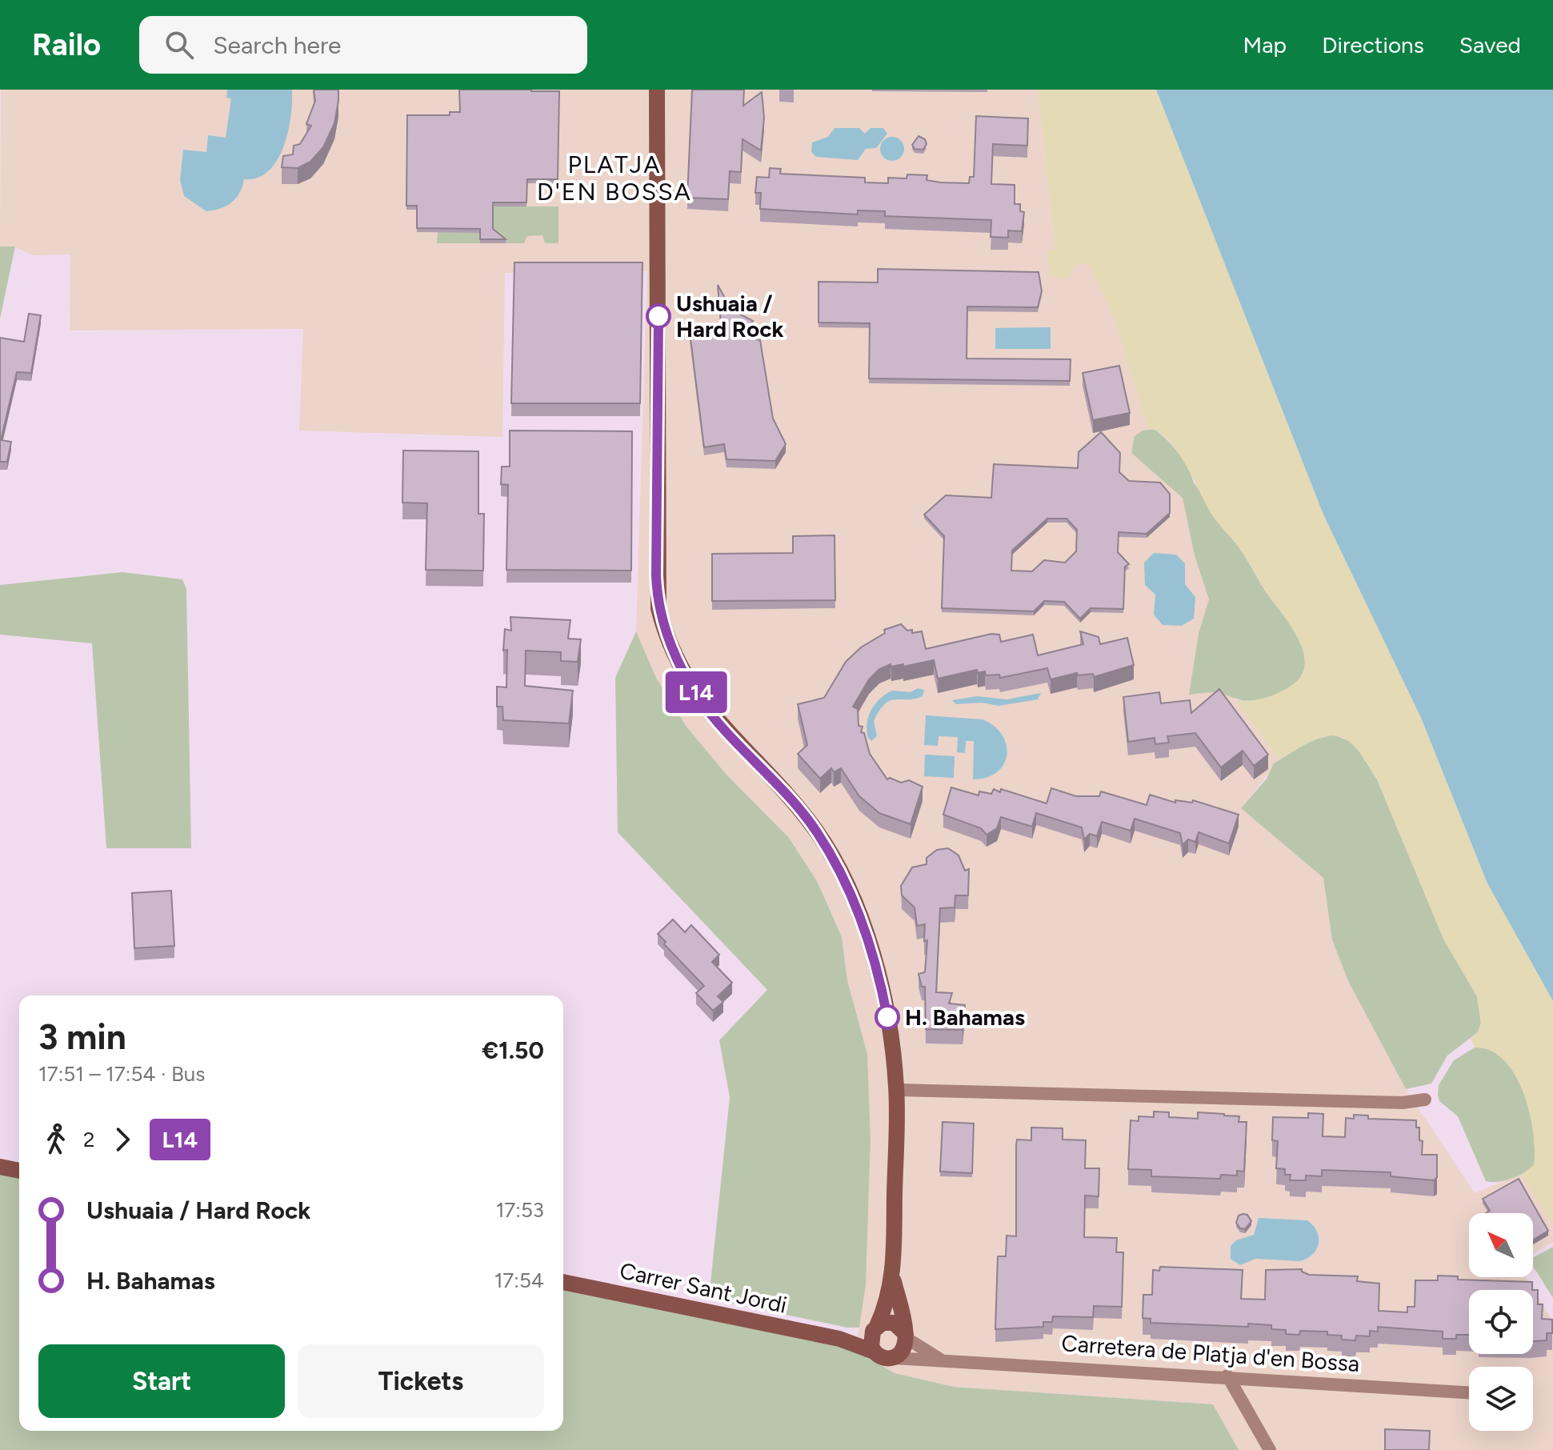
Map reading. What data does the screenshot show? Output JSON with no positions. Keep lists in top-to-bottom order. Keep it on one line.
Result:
{"streets":{"street":["Carrer Sant Jordi","Carretera de Platja d'en Bossa"]},"crossings":[["Carrer Sant Jordi","Carretera de Platja d'en Bossa"]],"districts":["PLATJA D'EN BOSSA"],"places":["Ushuaia / Hard Rock","H. Bahamas"],"lines":["bus line L14"],"north":"top left","page":{"header":"Railo","search":"Search here","nav":["Map","Directions","Saved"],"on_map":"L14","heading":["3 min","17:51 – 17:54 · Bus","€1.50"],"legs":["2","L14"],"list":[{"name":"Ushuaia / Hard Rock","value":"17:53"},{"name":"H. Bahamas","value":"17:54"}],"buttons":["Start","Tickets"]}}
